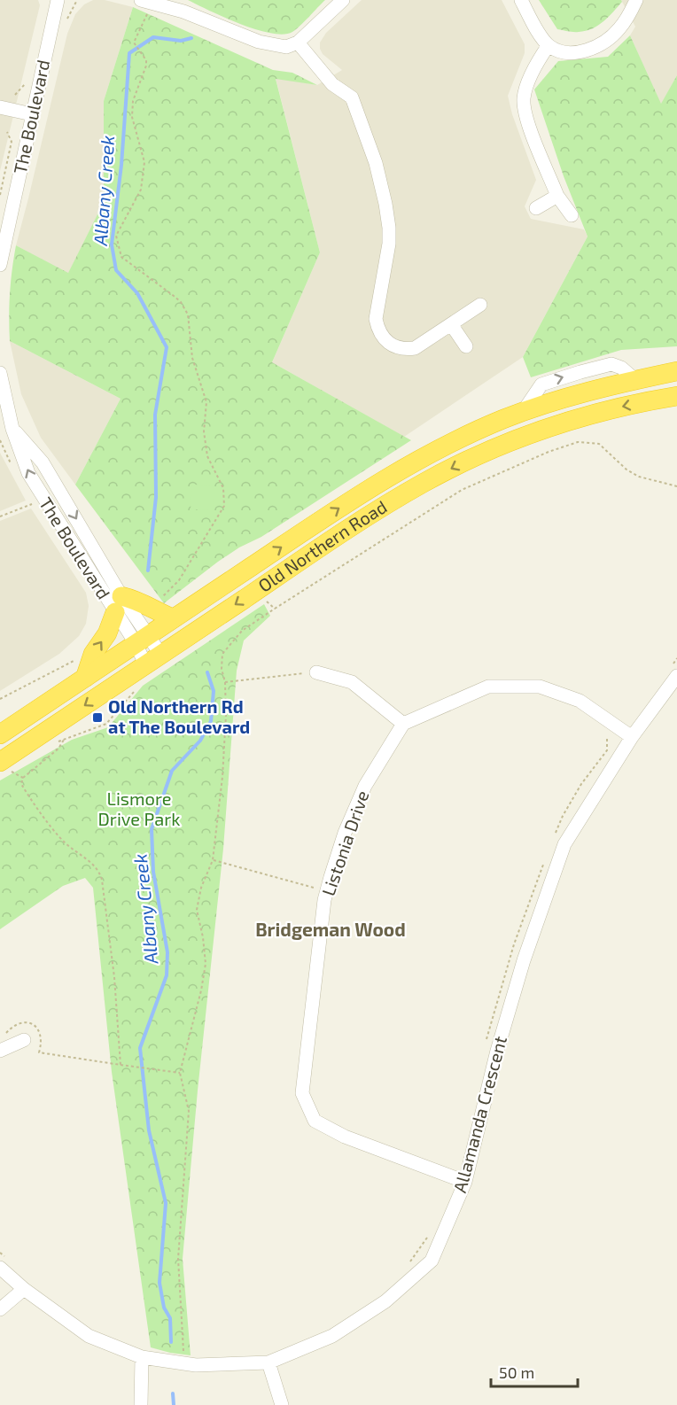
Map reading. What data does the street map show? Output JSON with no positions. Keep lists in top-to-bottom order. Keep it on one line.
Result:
{"streets":{"highway":["Old Northern Road"],"street":["The Boulevard","Listonia Drive","Allamanda Crescent"]},"crossings":[["The Boulevard","Old Northern Road"],["Listonia Drive","Allamanda Crescent"]],"districts":["Bridgeman Wood"],"water":["Albany Creek"],"parks":["Lismore Drive Park"],"places":{"transit":["Old Northern Rd at The Boulevard"]},"scale_bar":"50 m"}
